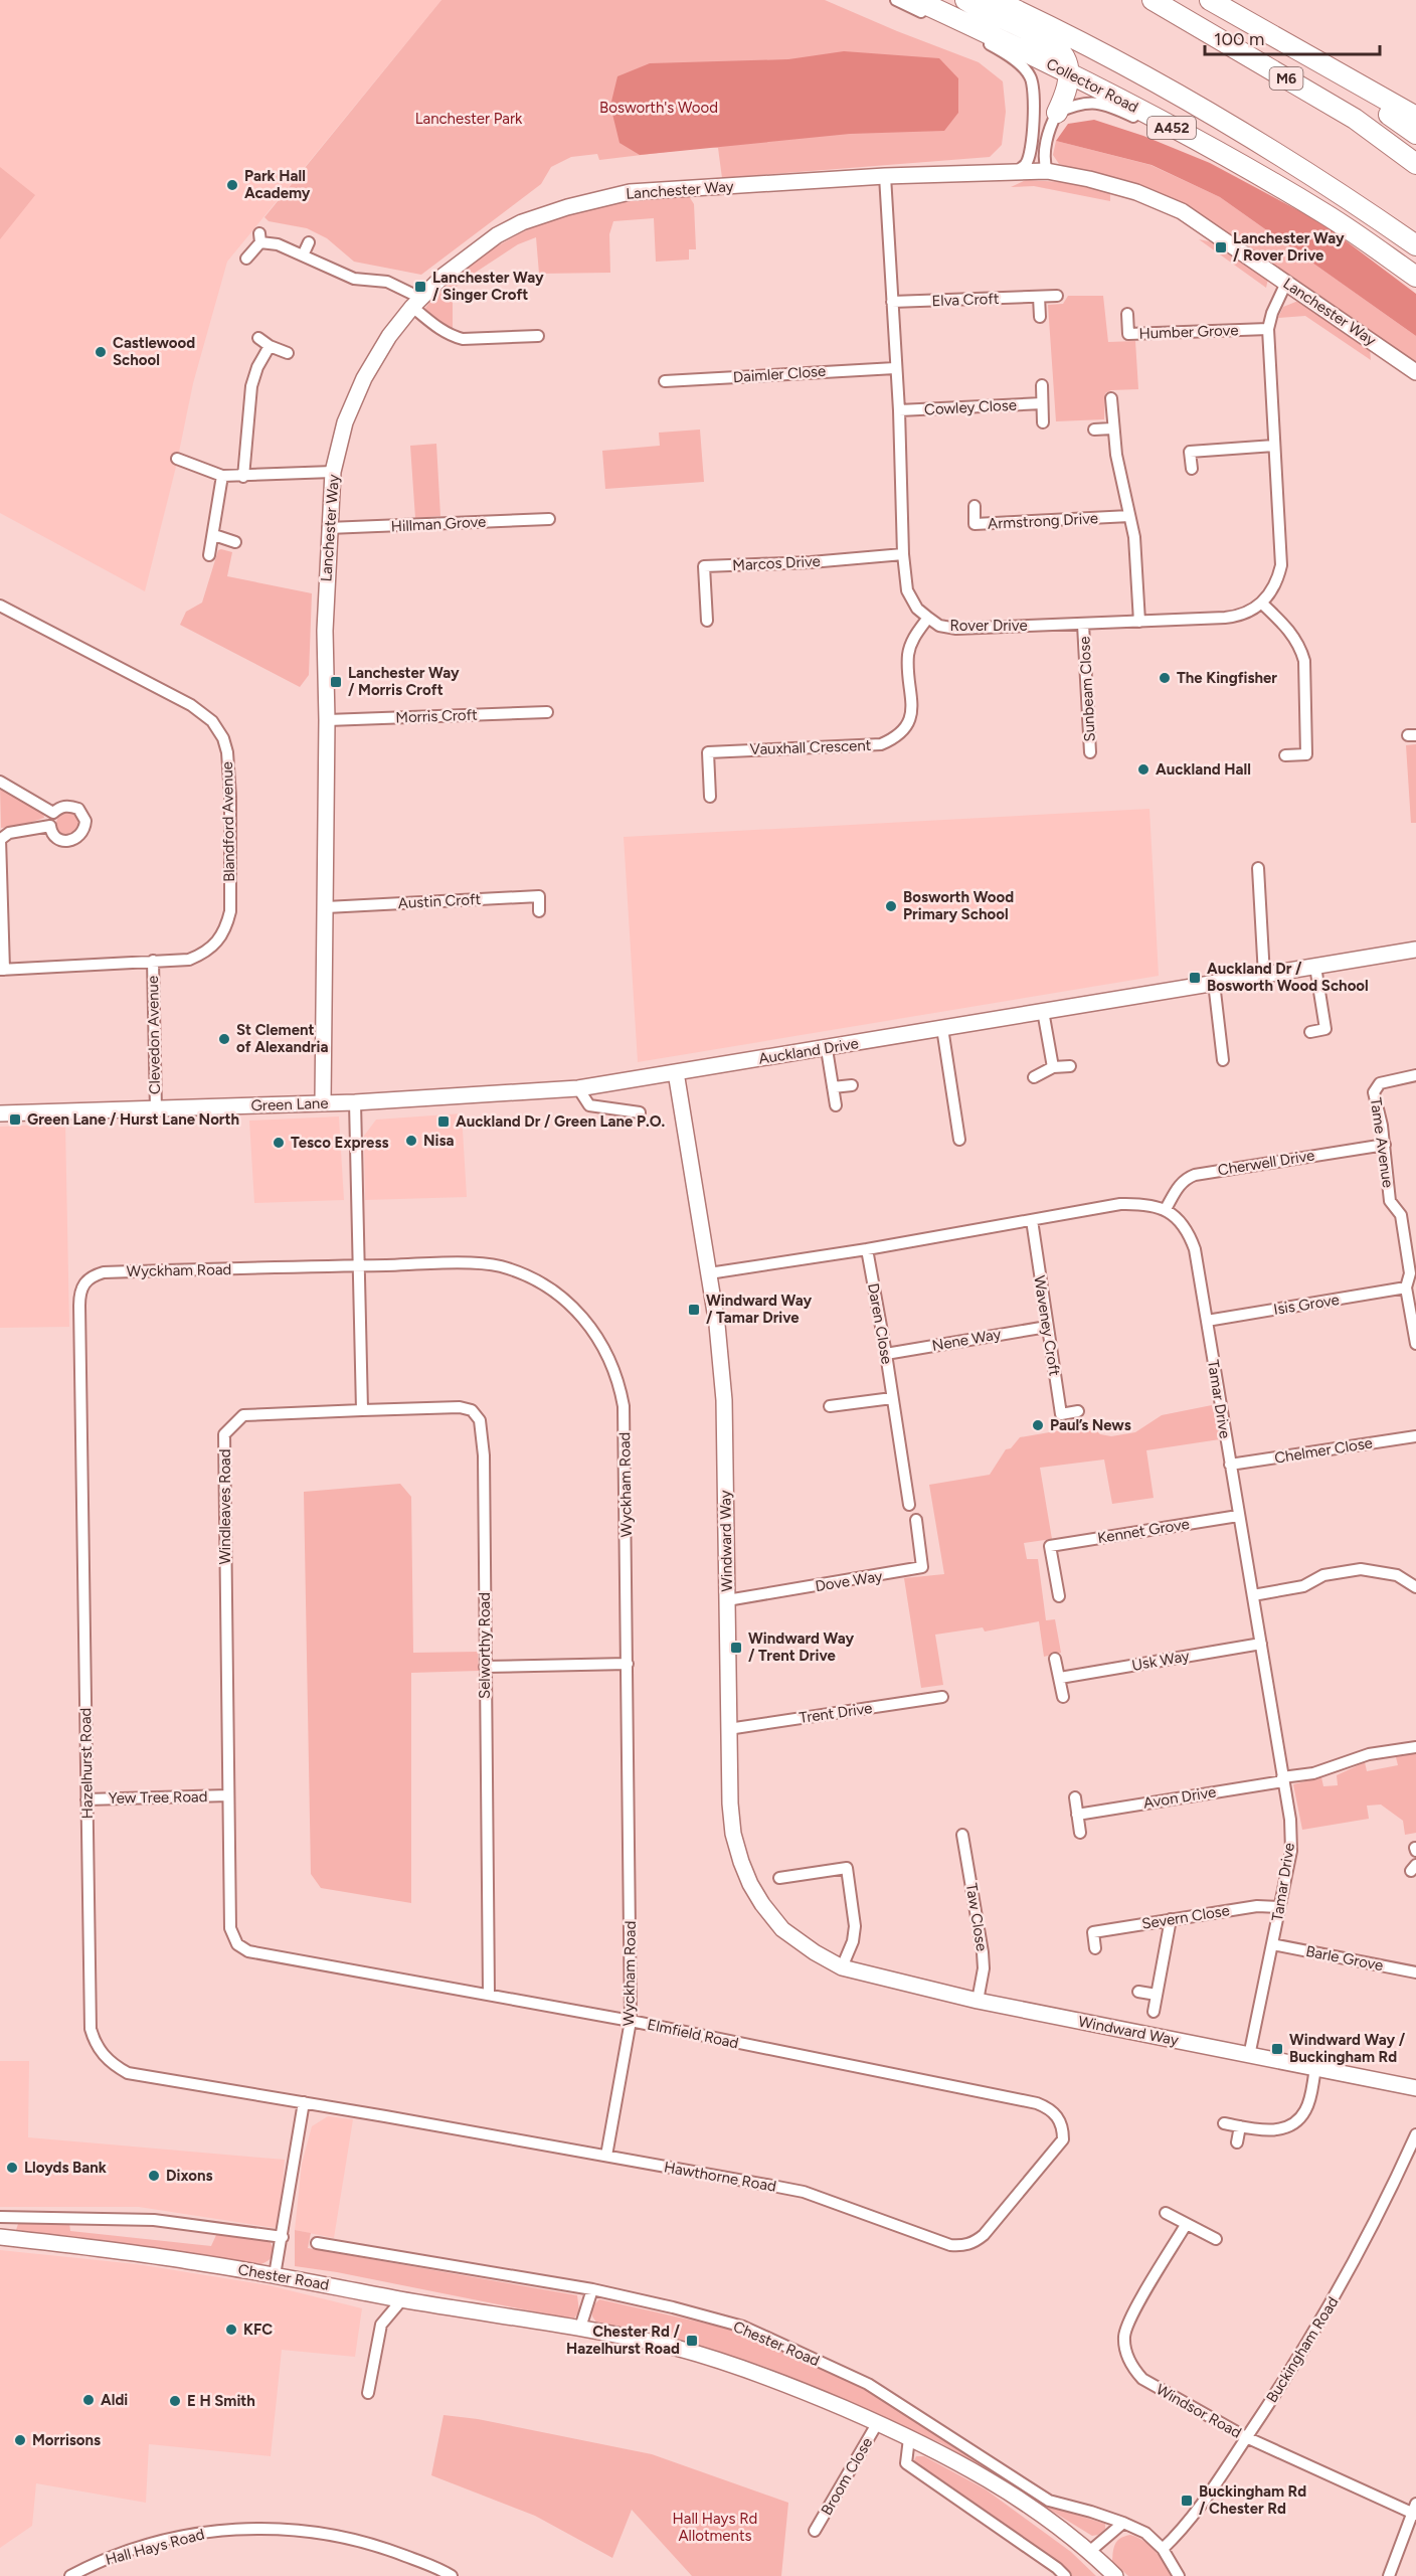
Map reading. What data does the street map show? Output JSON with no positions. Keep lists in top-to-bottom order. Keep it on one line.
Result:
{"streets":{"highway":["M6","Collector Road","A452"],"street":["Lanchester Way","Elva Croft","Humber Grove","Daimler Close","Cowley Close","Armstrong Drive","Hillman Grove","Marcos Drive","Rover Drive","Sunbeam Close","Morris Croft","Vauxhall Crescent","Blandford Avenue","Austin Croft","Clevedon Avenue","Auckland Drive","Green Lane","Tame Avenue","Cherwell Drive","Wyckham Road","Isis Grove","Daren Close","Waveney Croft","Nene Way","Tamar Drive","Chelmer Close","Windleaves Road","Kennet Grove","Windward Way","Dove Way","Selworthy Road","Usk Way","Trent Drive","Hazelhurst Road","Yew Tree Road","Avon Drive","Taw Close","Severn Close","Barle Grove","Elmfield Road","Hawthorne Road","Chester Road","Buckingham Road","Windsor Road","Broom Close","Hall Hays Road"]},"crossings":[["Lanchester Way","Hillman Grove"],["Lanchester Way","Rover Drive"],["Lanchester Way","Morris Croft"],["Lanchester Way","Austin Croft"],["Lanchester Way","Green Lane"],["Elva Croft","Rover Drive"],["Daimler Close","Rover Drive"],["Cowley Close","Rover Drive"],["Marcos Drive","Rover Drive"],["Rover Drive","Sunbeam Close"],["Rover Drive","Vauxhall Crescent"],["Blandford Avenue","Clevedon Avenue"],["Clevedon Avenue","Green Lane"],["Auckland Drive","Green Lane"],["Auckland Drive","Windward Way"],["Green Lane","Windward Way"],["Tame Avenue","Cherwell Drive"],["Tame Avenue","Isis Grove"],["Cherwell Drive","Tamar Drive"],["Wyckham Road","Hazelhurst Road"],["Wyckham Road","Elmfield Road"],["Wyckham Road","Hawthorne Road"],["Isis Grove","Tamar Drive"],["Daren Close","Nene Way"],["Waveney Croft","Nene Way"],["Tamar Drive","Chelmer Close"],["Tamar Drive","Kennet Grove"],["Tamar Drive","Windward Way"],["Tamar Drive","Usk Way"],["Tamar Drive","Avon Drive"],["Tamar Drive","Severn Close"],["Tamar Drive","Barle Grove"],["Windleaves Road","Selworthy Road"],["Windleaves Road","Yew Tree Road"],["Windleaves Road","Elmfield Road"],["Windward Way","Dove Way"],["Windward Way","Trent Drive"],["Windward Way","Taw Close"],["Selworthy Road","Elmfield Road"],["Hazelhurst Road","Yew Tree Road"],["Hazelhurst Road","Hawthorne Road"],["Elmfield Road","Hawthorne Road"],["Chester Road","Buckingham Road"],["Chester Road","Broom Close"],["Buckingham Road","Windsor Road"]],"parks":["Bosworth's Wood","Lanchester Park","Hall Hays Rd Allotments"],"places":{"other":["Park Hall Academy","Castlewood School","The Kingfisher","Auckland Hall","Bosworth Wood Primary School","St Clement of Alexandria","Nisa","Tesco Express","Paul’s News","Lloyds Bank","Dixons","KFC","Aldi","E H Smith","Morrisons"],"transit":["Lanchester Way / Rover Drive","Lanchester Way / Singer Croft","Lanchester Way / Morris Croft","Auckland Dr / Bosworth Wood School","Green Lane / Hurst Lane North","Auckland Dr / Green Lane P.O.","Windward Way / Tamar Drive","Windward Way / Trent Drive","Windward Way / Buckingham Rd","Chester Rd / Hazelhurst Road","Buckingham Rd / Chester Rd"]},"scale_bar":"100 m"}
